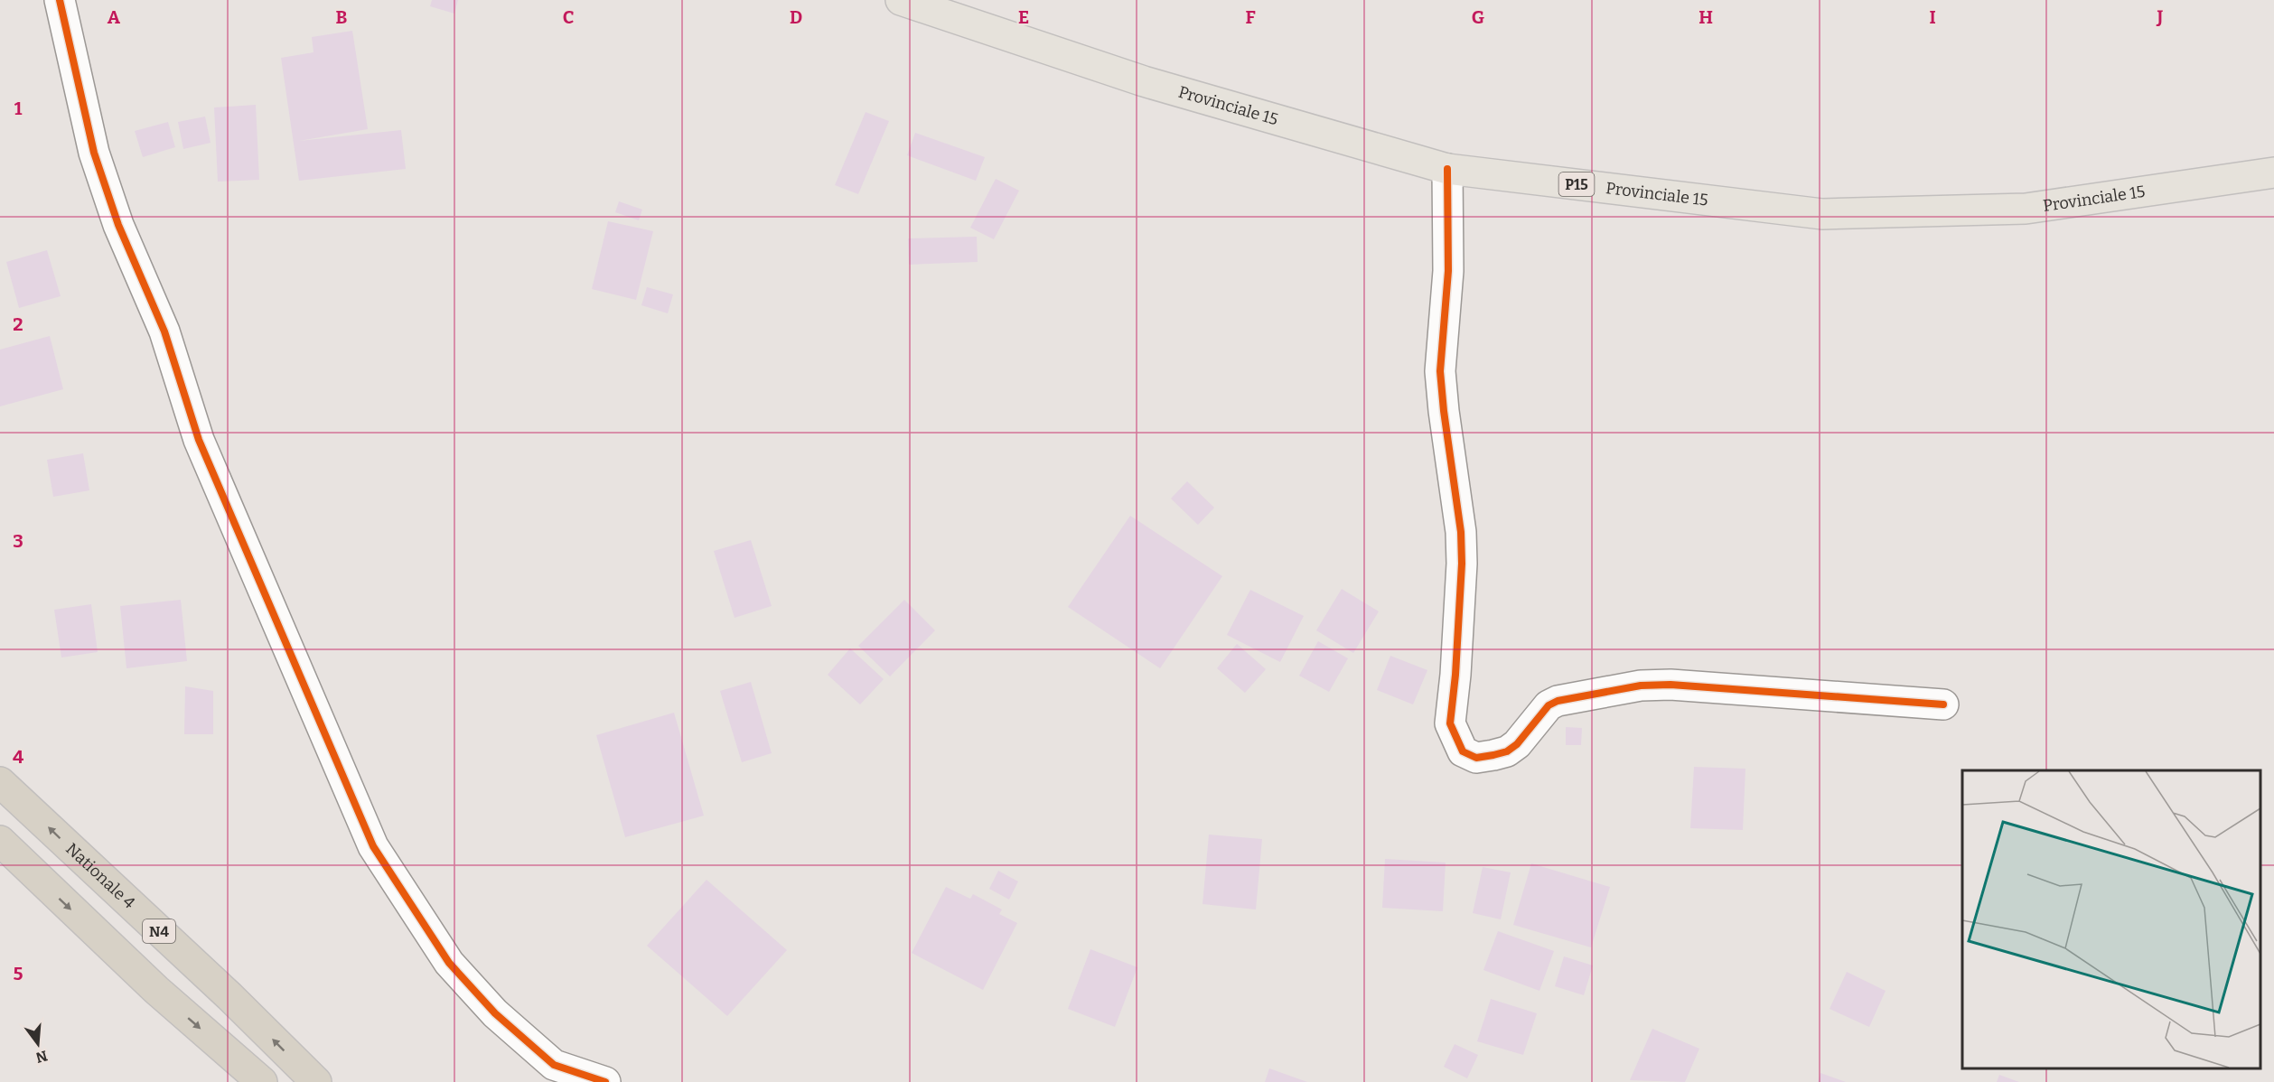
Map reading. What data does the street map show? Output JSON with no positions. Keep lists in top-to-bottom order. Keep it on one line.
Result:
{"streets":{"highway":["Nationale 4","N4"],"main road":["Provinciale 15","P15"]},"north":"bottom","grid":{"columns":["A","B","C","D","E","F","G","H","I","J"],"rows":["1","2","3","4","5"]}}
